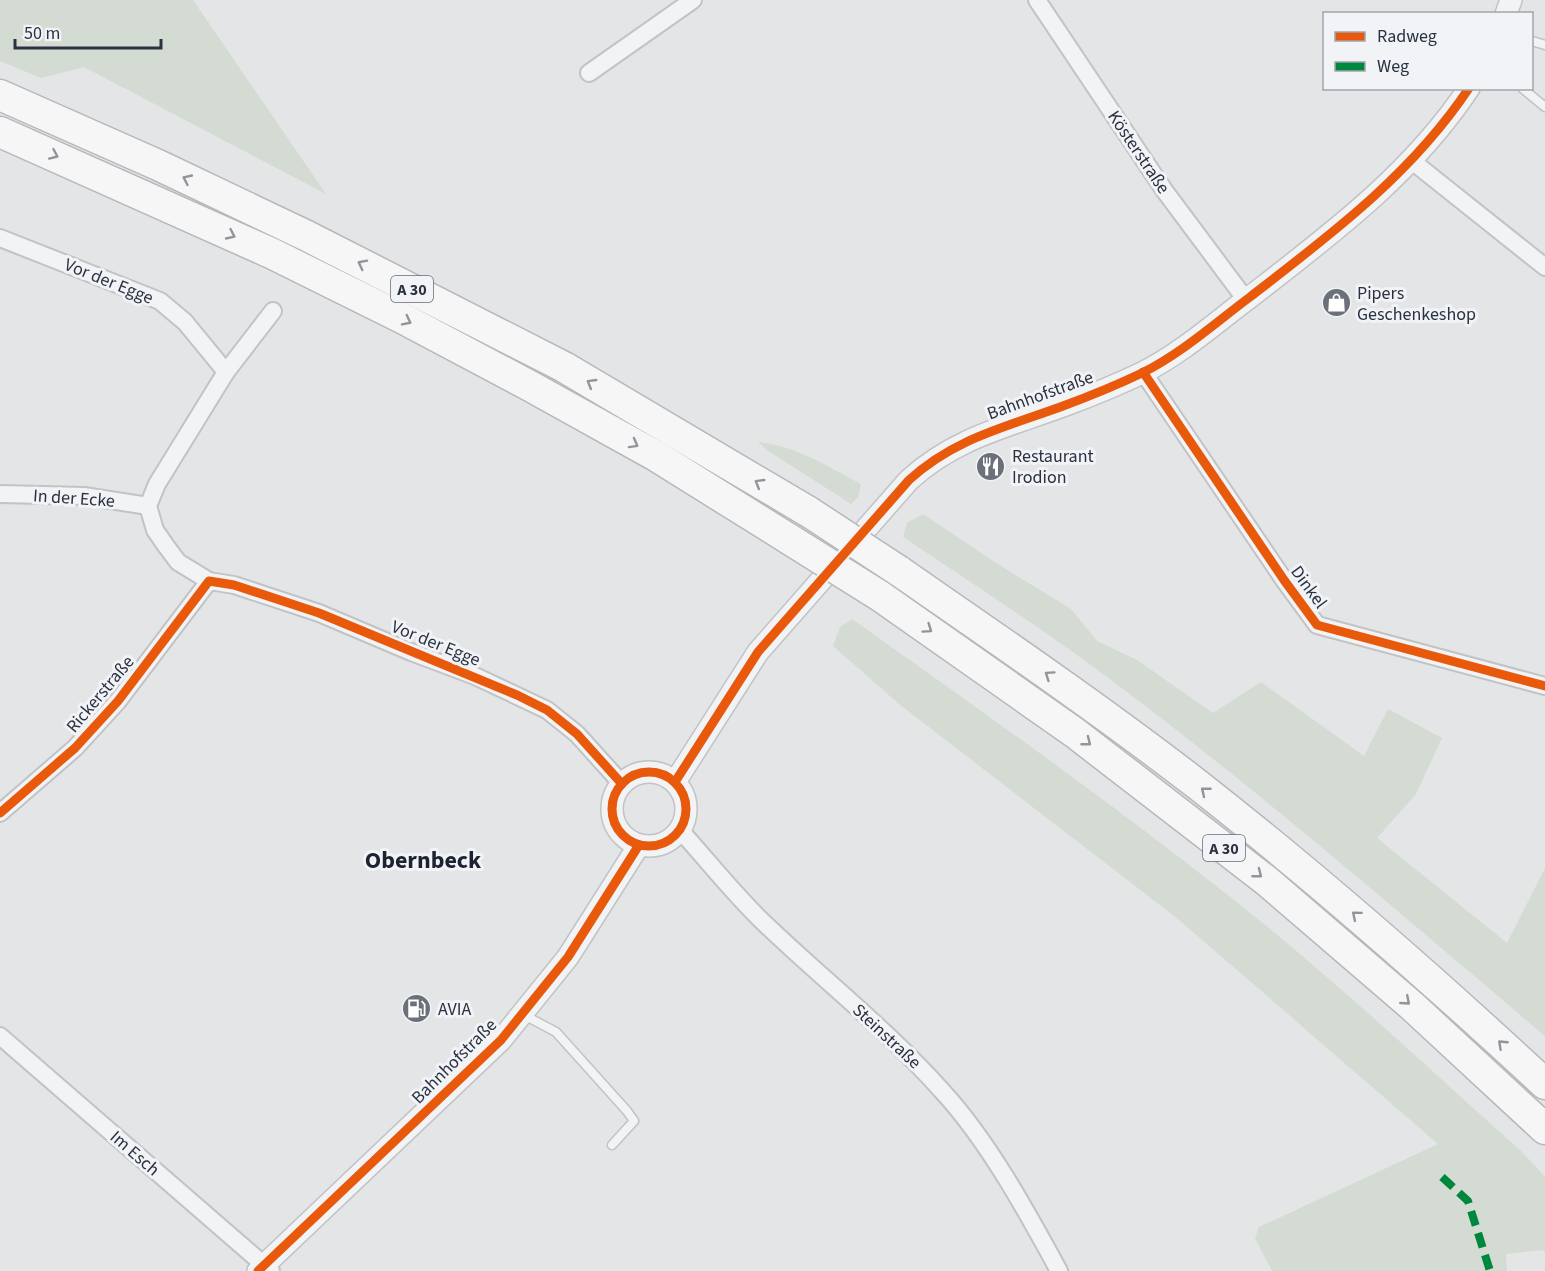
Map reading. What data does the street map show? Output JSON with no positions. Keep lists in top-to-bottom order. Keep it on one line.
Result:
{"streets":{"highway":["A 30"],"street":["Kösterstraße","Vor der Egge","Bahnhofstraße","In der Ecke","Dinkel","Rickerstraße","Steinstraße","Im Esch"]},"crossings":[["Kösterstraße","Bahnhofstraße"],["Vor der Egge","Bahnhofstraße"],["Vor der Egge","In der Ecke"],["Vor der Egge","Rickerstraße"],["Vor der Egge","Steinstraße"],["Bahnhofstraße","Dinkel"],["Bahnhofstraße","Steinstraße"],["Bahnhofstraße","Im Esch"]],"districts":["Obernbeck"],"places":{"shop":["Pipers Geschenkeshop"],"restaurant":["Restaurant Irodion"],"fuel station":["AVIA"]},"legend":["Radweg","Weg"],"scale_bar":"50 m"}
